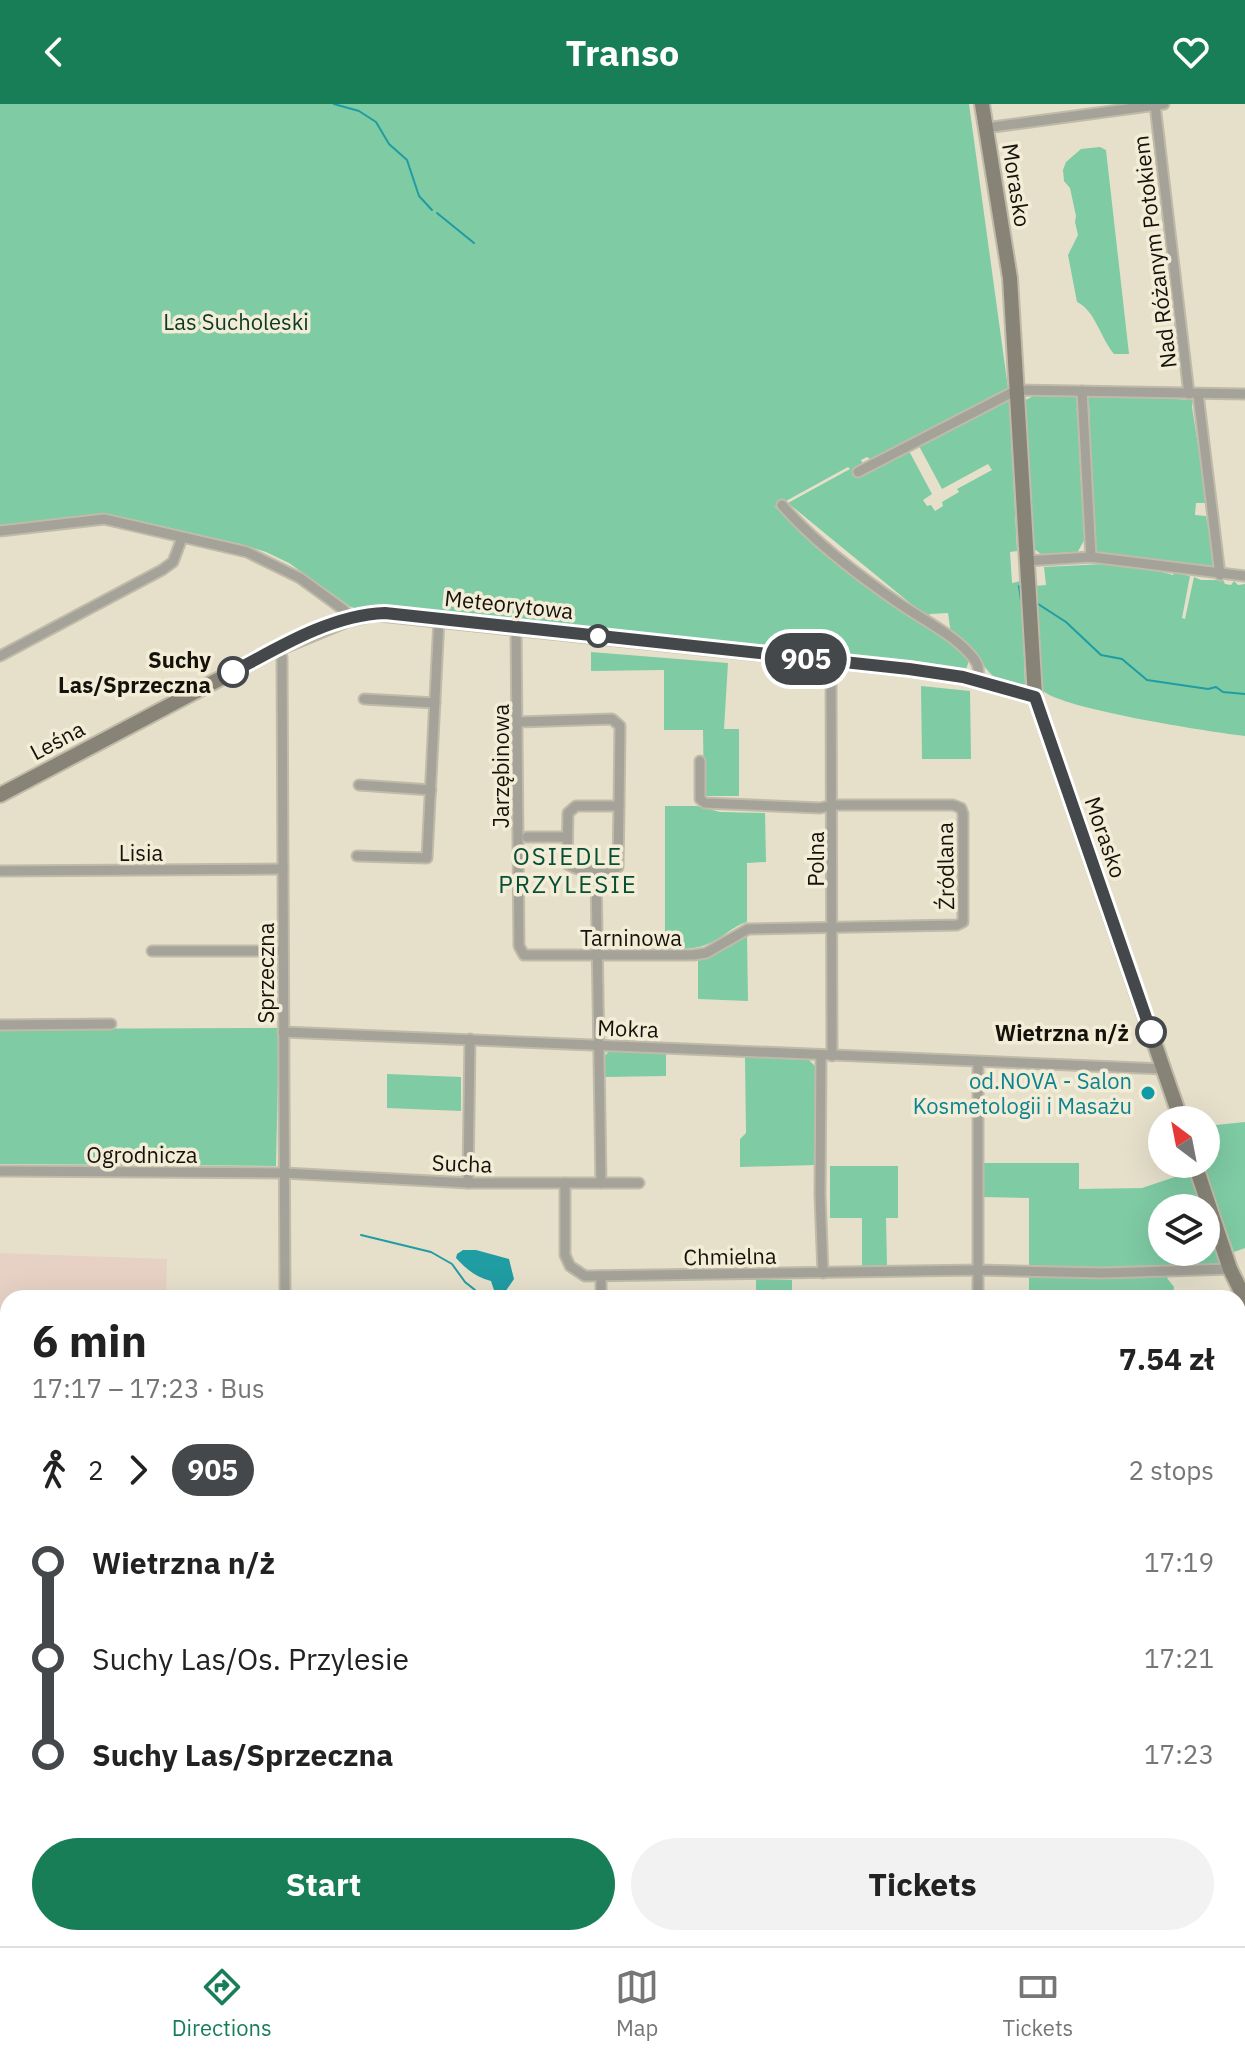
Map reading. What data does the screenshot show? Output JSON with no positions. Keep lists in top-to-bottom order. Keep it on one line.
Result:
{"streets":{"street":["Morasko","Nad Różanym Potokiem","Meteorytowa","Leśna","Jarzębinowa","Lisia","Polna","Źródlana","Tarninowa","Sprzeczna","Mokra","Ogrodnicza","Sucha","Chmielna"]},"crossings":[["Morasko","Nad Różanym Potokiem"],["Morasko","Meteorytowa"],["Morasko","Mokra"],["Meteorytowa","Leśna"],["Meteorytowa","Jarzębinowa"],["Meteorytowa","Polna"],["Leśna","Sprzeczna"],["Jarzębinowa","Tarninowa"],["Lisia","Sprzeczna"],["Polna","Źródlana"],["Polna","Tarninowa"],["Polna","Mokra"],["Źródlana","Tarninowa"],["Sprzeczna","Mokra"],["Sprzeczna","Ogrodnicza"],["Sprzeczna","Sucha"],["Ogrodnicza","Sucha"],["Sucha","Chmielna"]],"districts":["OSIEDLE PRZYLESIE"],"parks":["Las Sucholeski"],"places":["Suchy Las/Sprzeczna","Wietrzna n/ż","od.NOVA - Salon Kosmetologii i Masażu"],"lines":["bus line 905"],"north":"top left","page":{"header":"Transo","on_map":"905","heading":["6 min","17:17 – 17:23 · Bus","7.54 zł"],"legs":["2","905","2 stops"],"list":[{"name":"Wietrzna n/ż","value":"17:19"},{"name":"Suchy Las/Os. Przylesie","value":"17:21"},{"name":"Suchy Las/Sprzeczna","value":"17:23"}],"buttons":["Start","Tickets"],"tabs":["Directions","Map","Tickets"]}}
